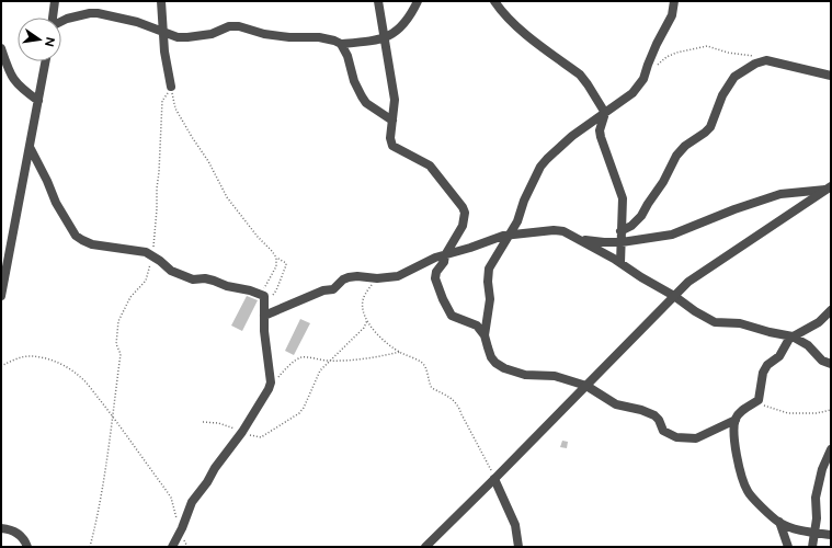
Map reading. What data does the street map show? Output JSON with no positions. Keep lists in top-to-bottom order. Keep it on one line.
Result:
{"north":"right"}
